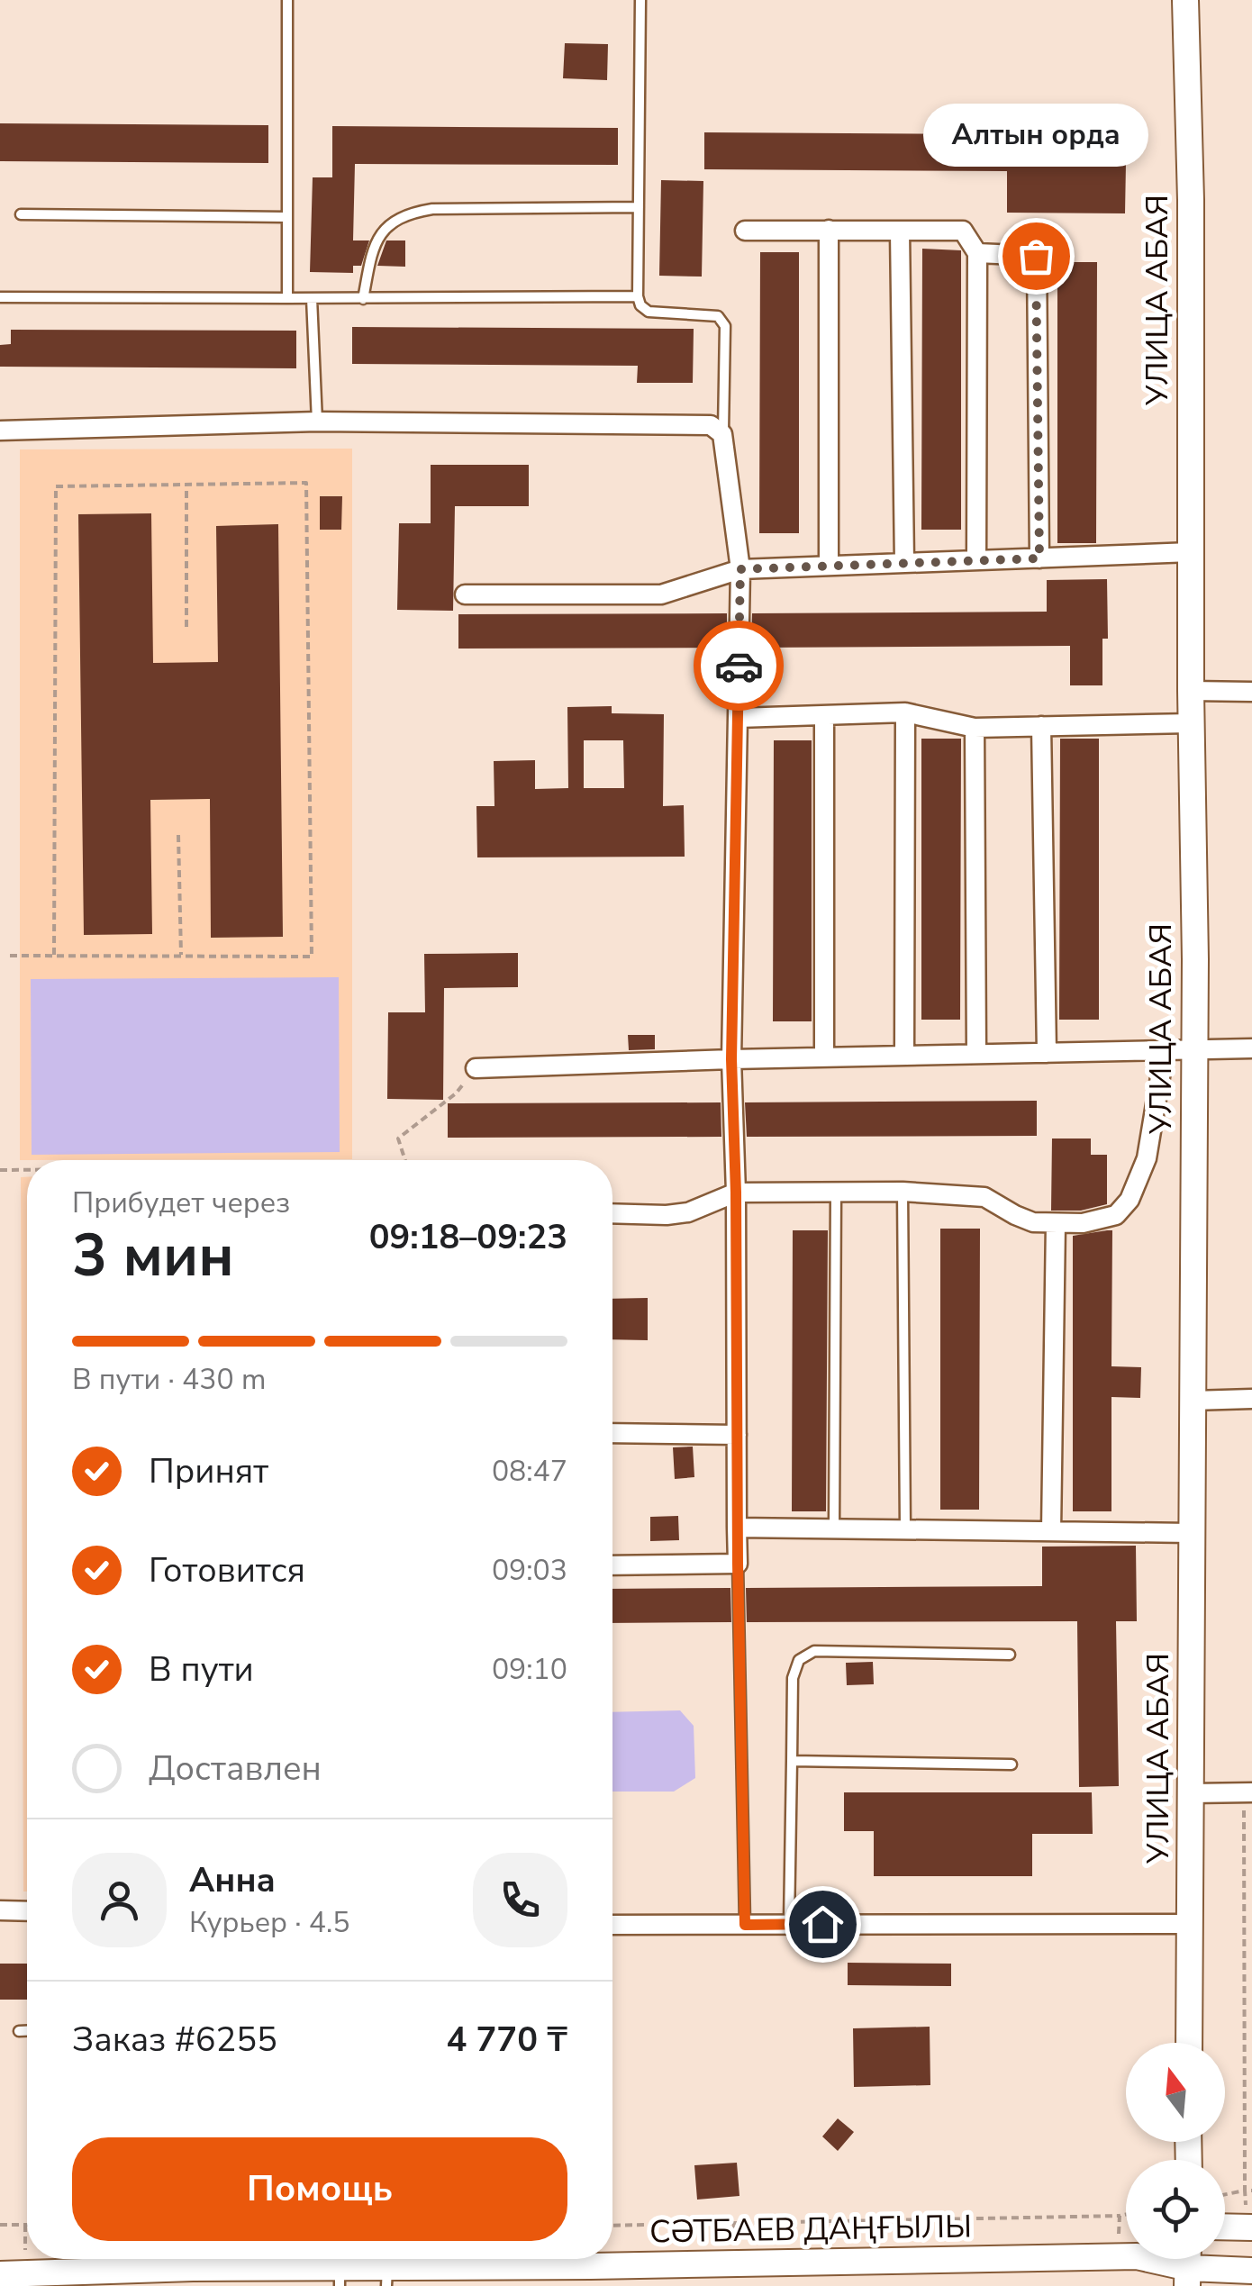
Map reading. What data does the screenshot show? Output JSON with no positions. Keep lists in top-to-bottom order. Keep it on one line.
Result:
{"streets":{"street":["УЛИЦА АБАЯ","СӘТБАЕВ ДАҢҒЫЛЫ"]},"places":["Алтын орда"],"north":"top","page":{"bubble":"Алтын орда","heading":["3 мин","Прибудет через","09:18–09:23"],"panel":["Анна","Курьер · 4.5","Заказ #6255","4 770 ₸"],"bar":"В пути · 430 m","list":[["Принят","08:47"],["Готовится","09:03"],["В пути","09:10"],"Доставлен"],"buttons":"Помощь"}}
